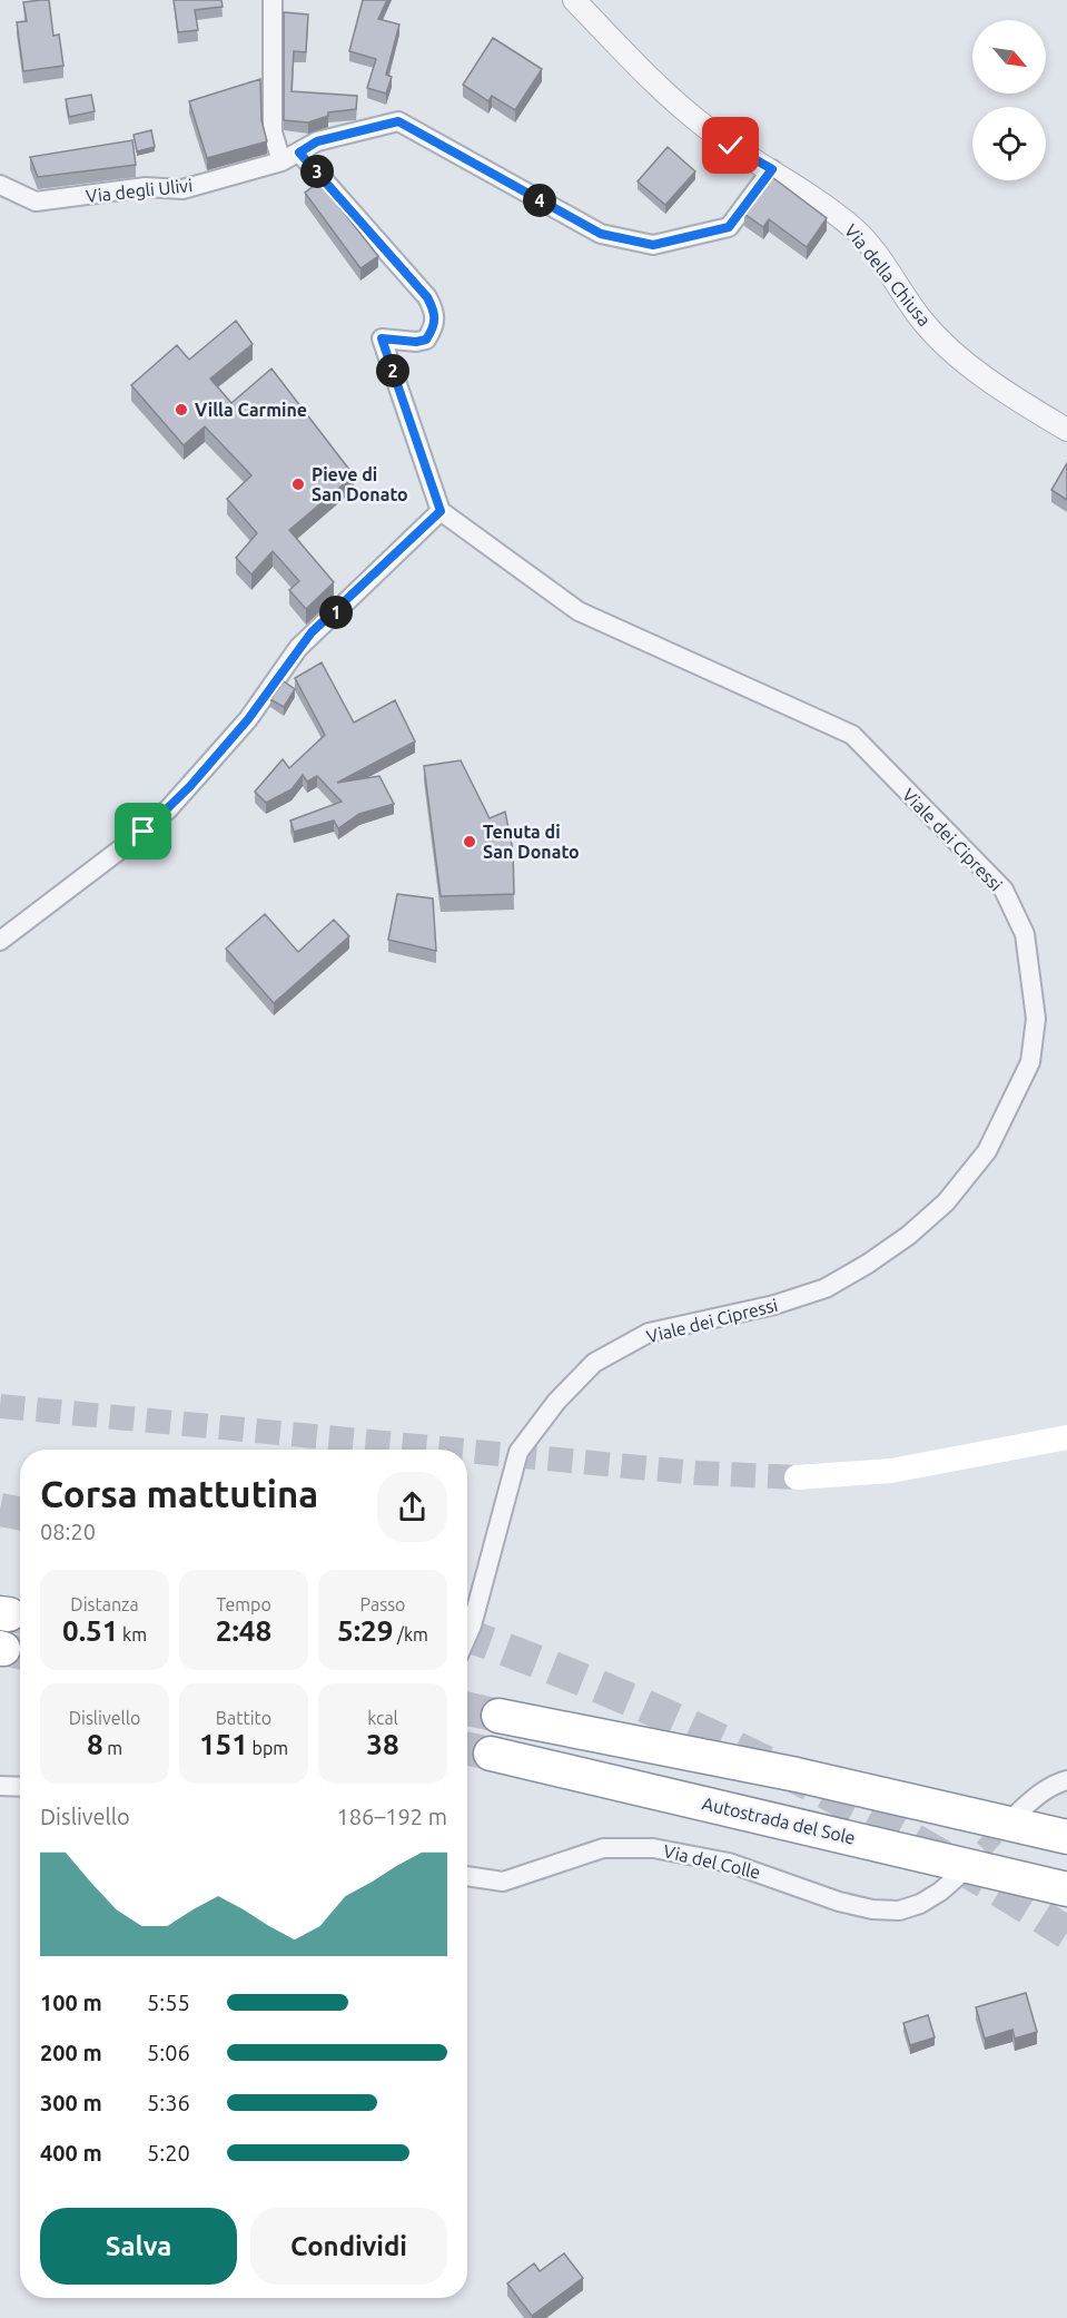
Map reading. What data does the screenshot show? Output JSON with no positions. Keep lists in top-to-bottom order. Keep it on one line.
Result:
{"streets":{"highway":["Autostrada del Sole"],"street":["Via degli Ulivi","Via della Chiusa","Viale dei Cipressi","Via del Colle"]},"crossings":[["Via degli Ulivi","Via della Chiusa"]],"places":["Villa Carmine","Pieve di San Donato","Tenuta di San Donato"],"north":"bottom right","page":{"pins":["3","4","2","1"],"heading":["Corsa mattutina","08:20"],"stats":[["Distanza","0.51 km"],["Tempo","2:48"],["Passo","5:29 /km"],["Dislivello","8 m"],["Battito","151 bpm"],["kcal","38"]],"chart":["Dislivello","186–192 m"],"list":[{"name":"100 m","note":"5:55"},{"name":"200 m","note":"5:06"},{"name":"300 m","note":"5:36"},{"name":"400 m","note":"5:20"}],"buttons":["Salva","Condividi"]}}
